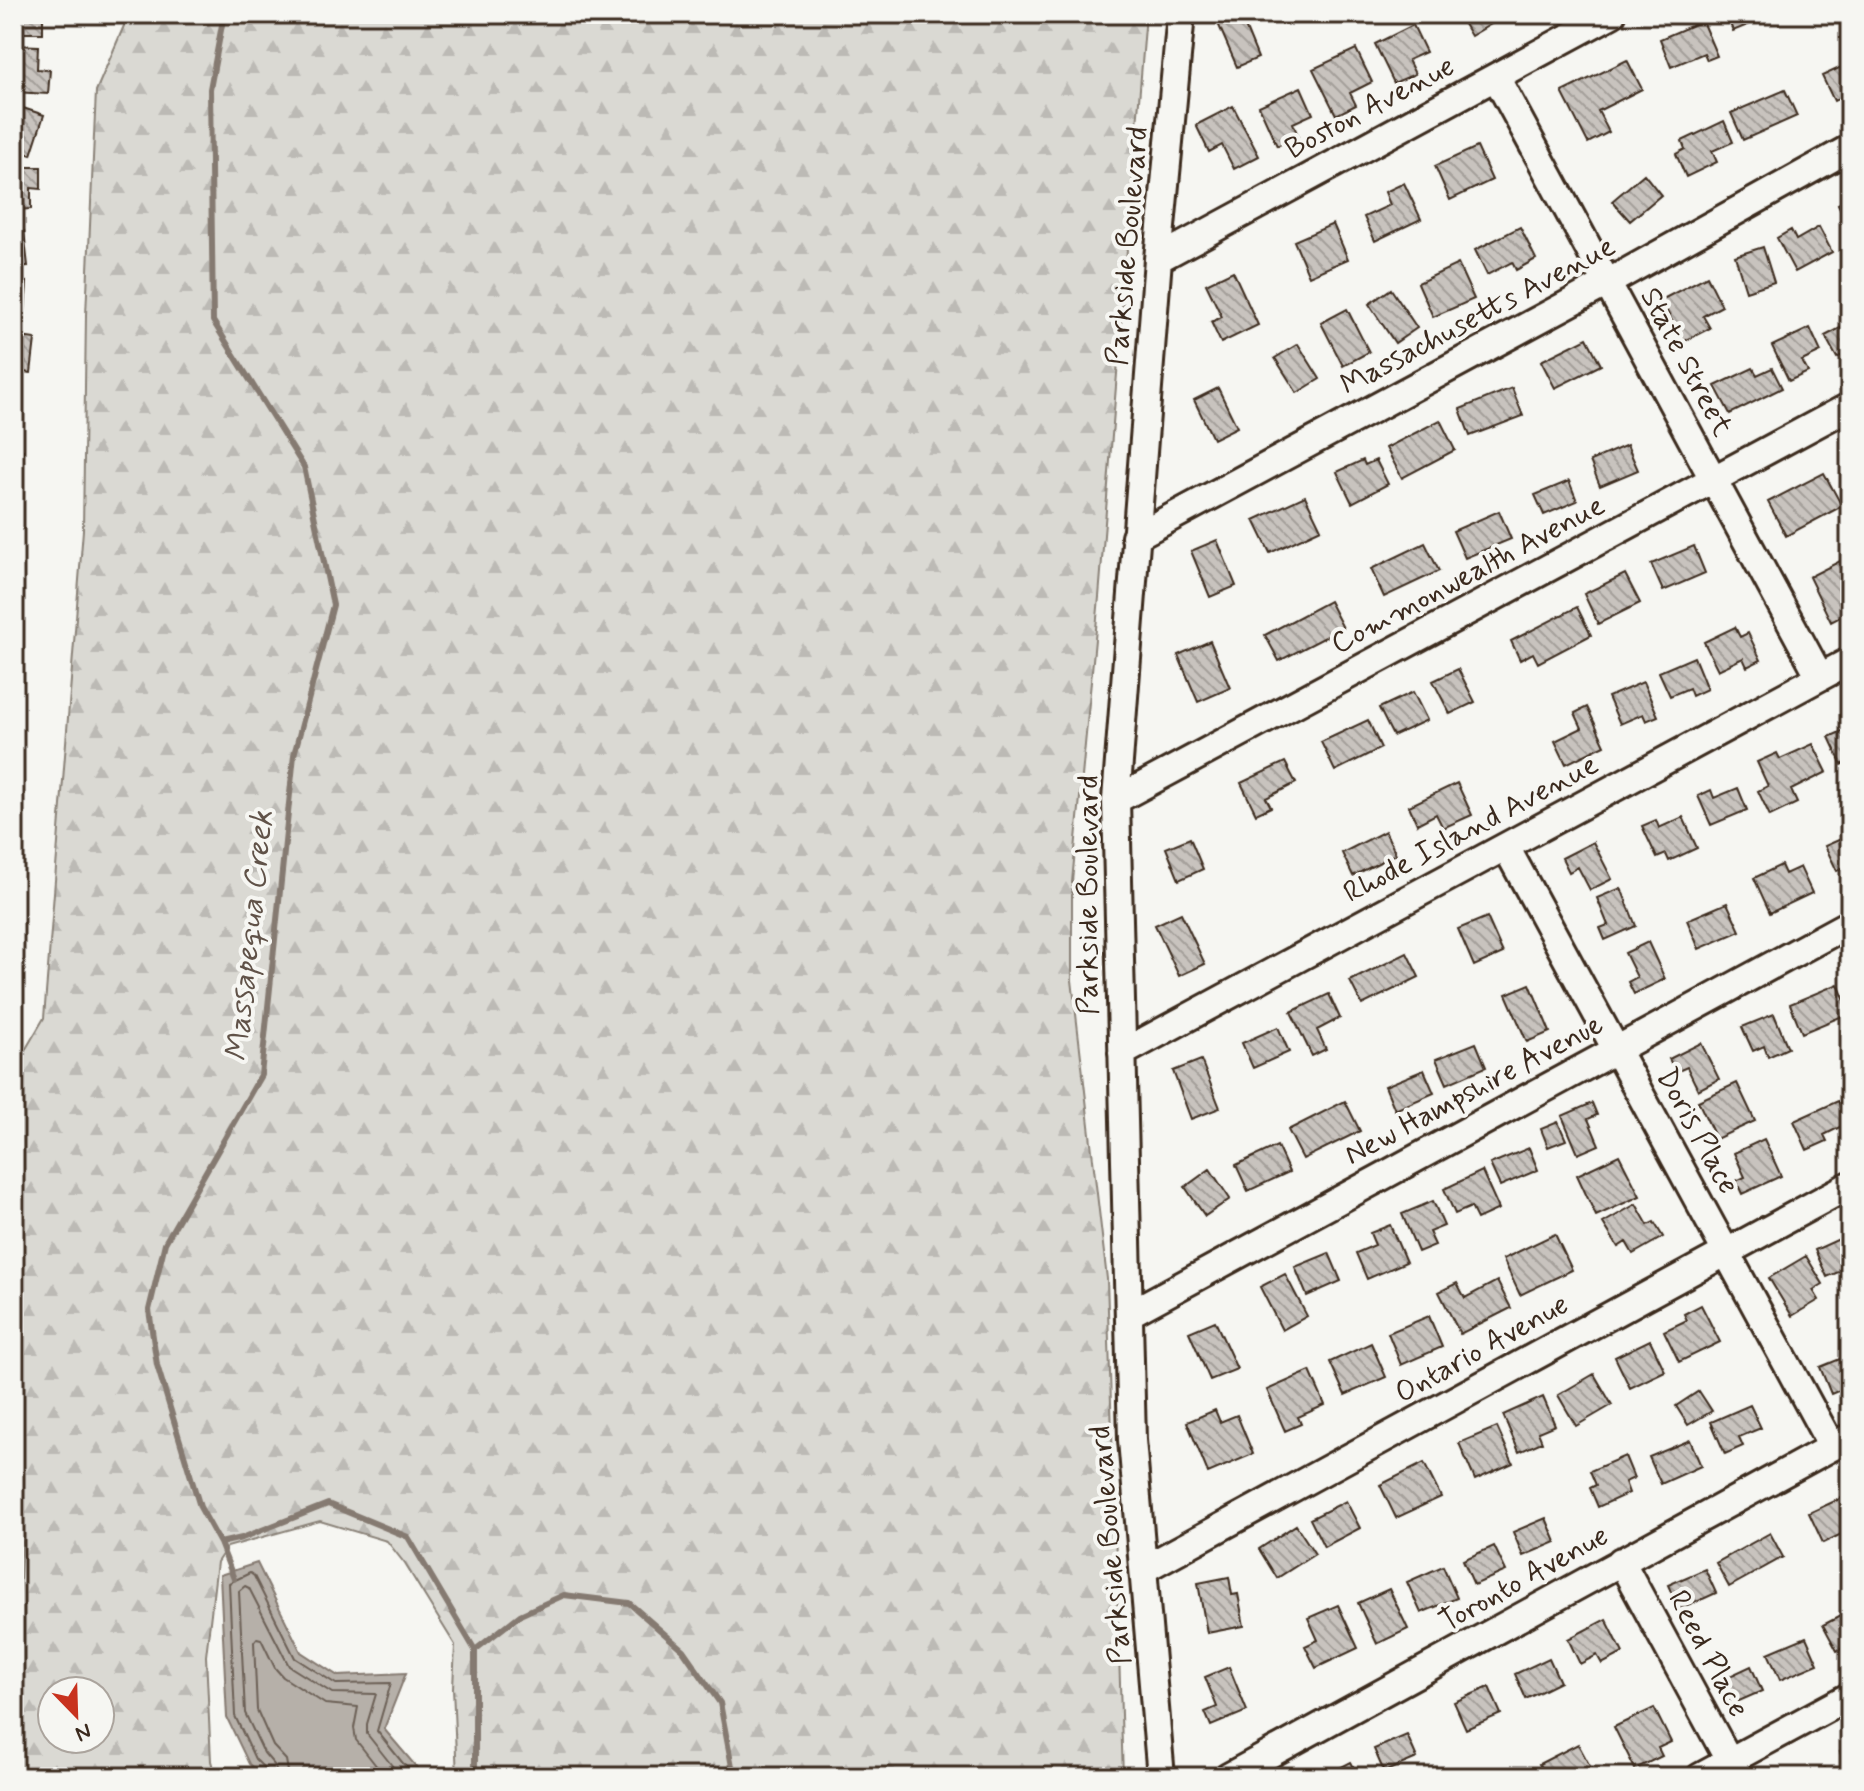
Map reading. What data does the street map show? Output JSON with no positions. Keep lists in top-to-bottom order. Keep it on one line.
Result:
{"streets":{"street":["Boston Avenue","Parkside Boulevard","Massachusetts Avenue","State Street","Commonwealth Avenue","Rhode Island Avenue","New Hampshire Avenue","Doris Place","Ontario Avenue","Toronto Avenue","Reed Place"]},"crossings":[["Boston Avenue","Parkside Boulevard"],["Boston Avenue","State Street"],["Parkside Boulevard","Massachusetts Avenue"],["Parkside Boulevard","Commonwealth Avenue"],["Parkside Boulevard","Rhode Island Avenue"],["Parkside Boulevard","New Hampshire Avenue"],["Parkside Boulevard","Ontario Avenue"],["Massachusetts Avenue","State Street"],["State Street","Commonwealth Avenue"],["State Street","Rhode Island Avenue"],["Rhode Island Avenue","Doris Place"],["New Hampshire Avenue","Doris Place"],["Doris Place","Ontario Avenue"],["Doris Place","Toronto Avenue"],["Toronto Avenue","Reed Place"]],"water":["Massapequa Creek"],"north":"bottom right"}
